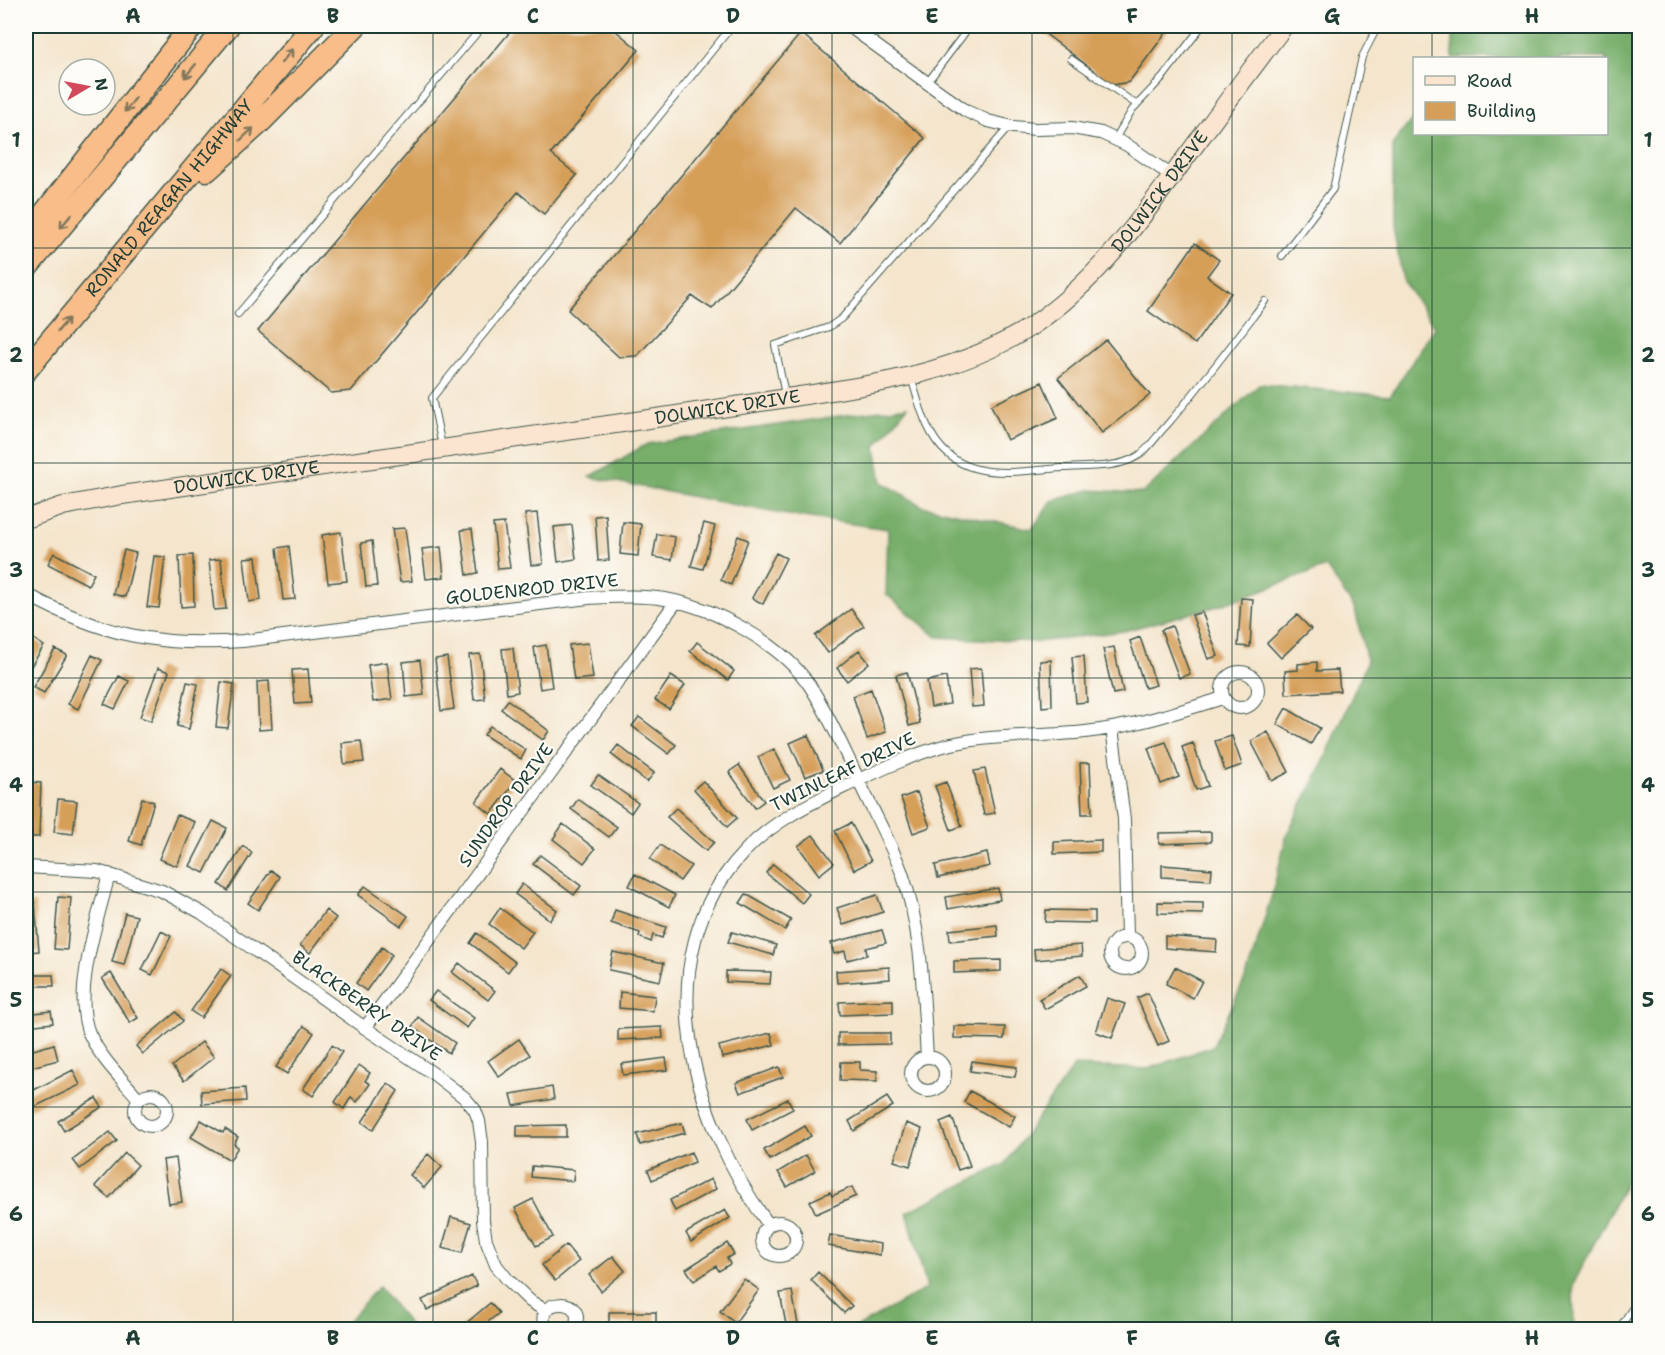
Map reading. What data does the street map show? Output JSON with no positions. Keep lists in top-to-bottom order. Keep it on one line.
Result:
{"streets":{"highway":["RONALD REAGAN HIGHWAY"],"main road":["DOLWICK DRIVE"],"street":["GOLDENROD DRIVE","TWINLEAF DRIVE","SUNDROP DRIVE","BLACKBERRY DRIVE"]},"crossings":[["GOLDENROD DRIVE","TWINLEAF DRIVE"],["GOLDENROD DRIVE","SUNDROP DRIVE"],["SUNDROP DRIVE","BLACKBERRY DRIVE"]],"legend":["Road","Building"],"north":"right","grid":{"columns":["A","B","C","D","E","F","G","H"],"rows":["1","2","3","4","5","6"]}}
